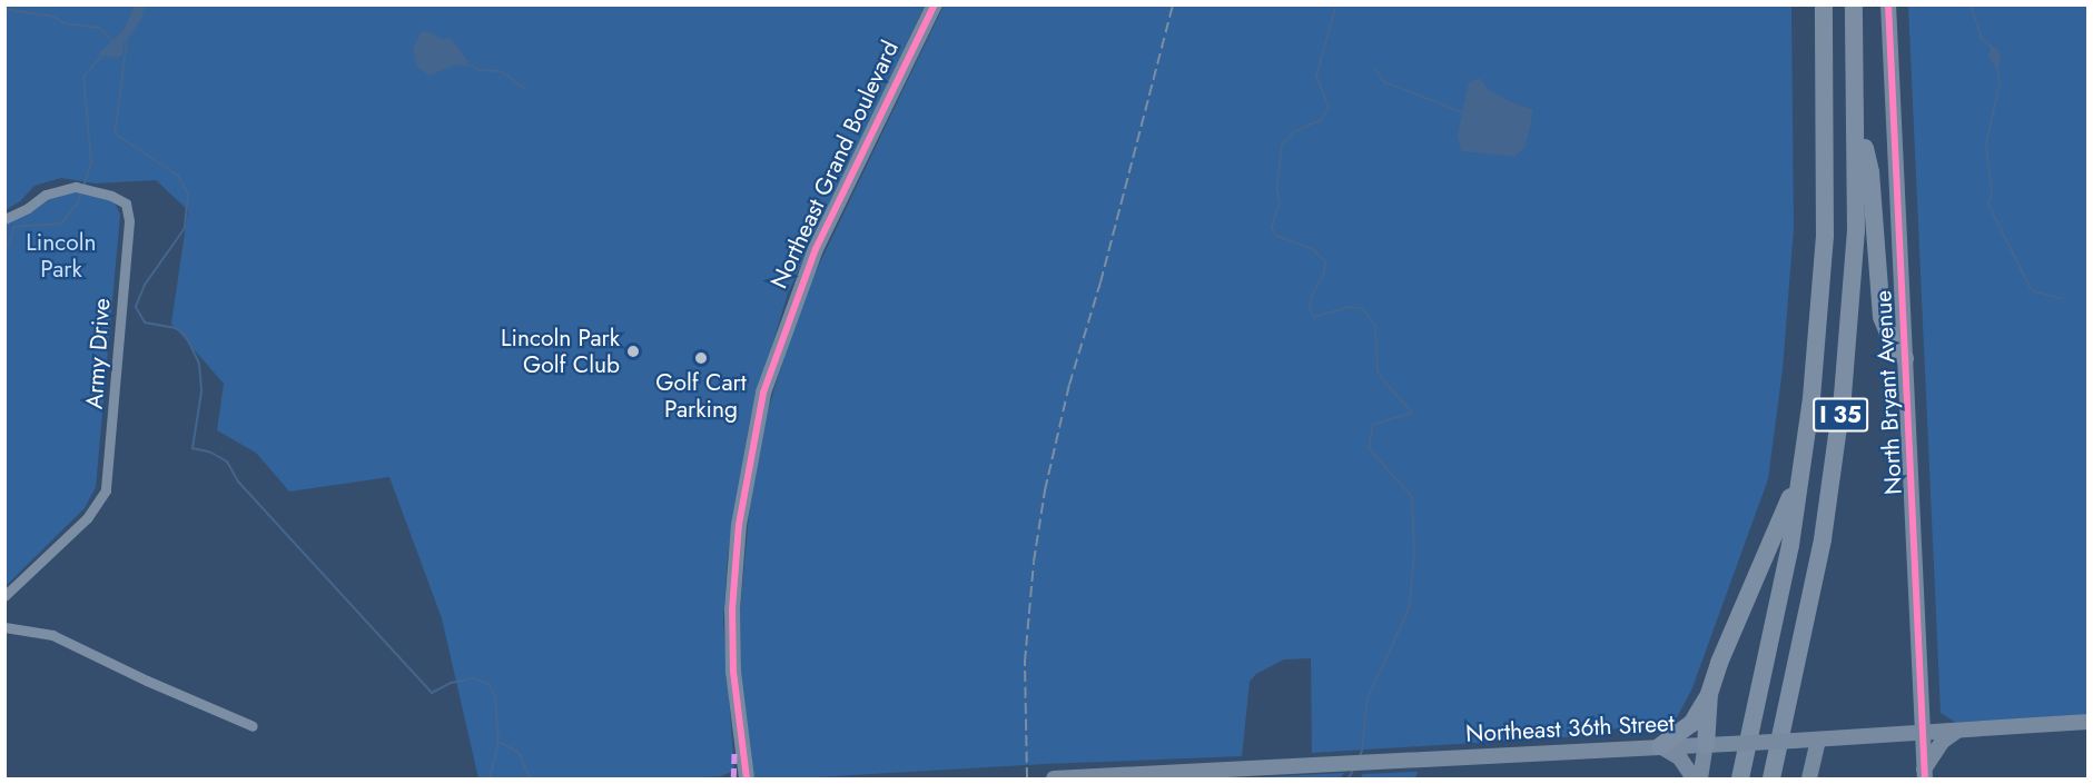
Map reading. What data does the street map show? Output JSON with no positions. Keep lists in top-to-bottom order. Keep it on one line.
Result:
{"streets":{"highway":["I 35"],"street":["Northeast Grand Boulevard","Army Drive","North Bryant Avenue","Northeast 36th Street"]},"crossings":[["North Bryant Avenue","Northeast 36th Street"]],"parks":["Lincoln Park"],"places":["Lincoln Park Golf Club","Golf Cart Parking"]}
